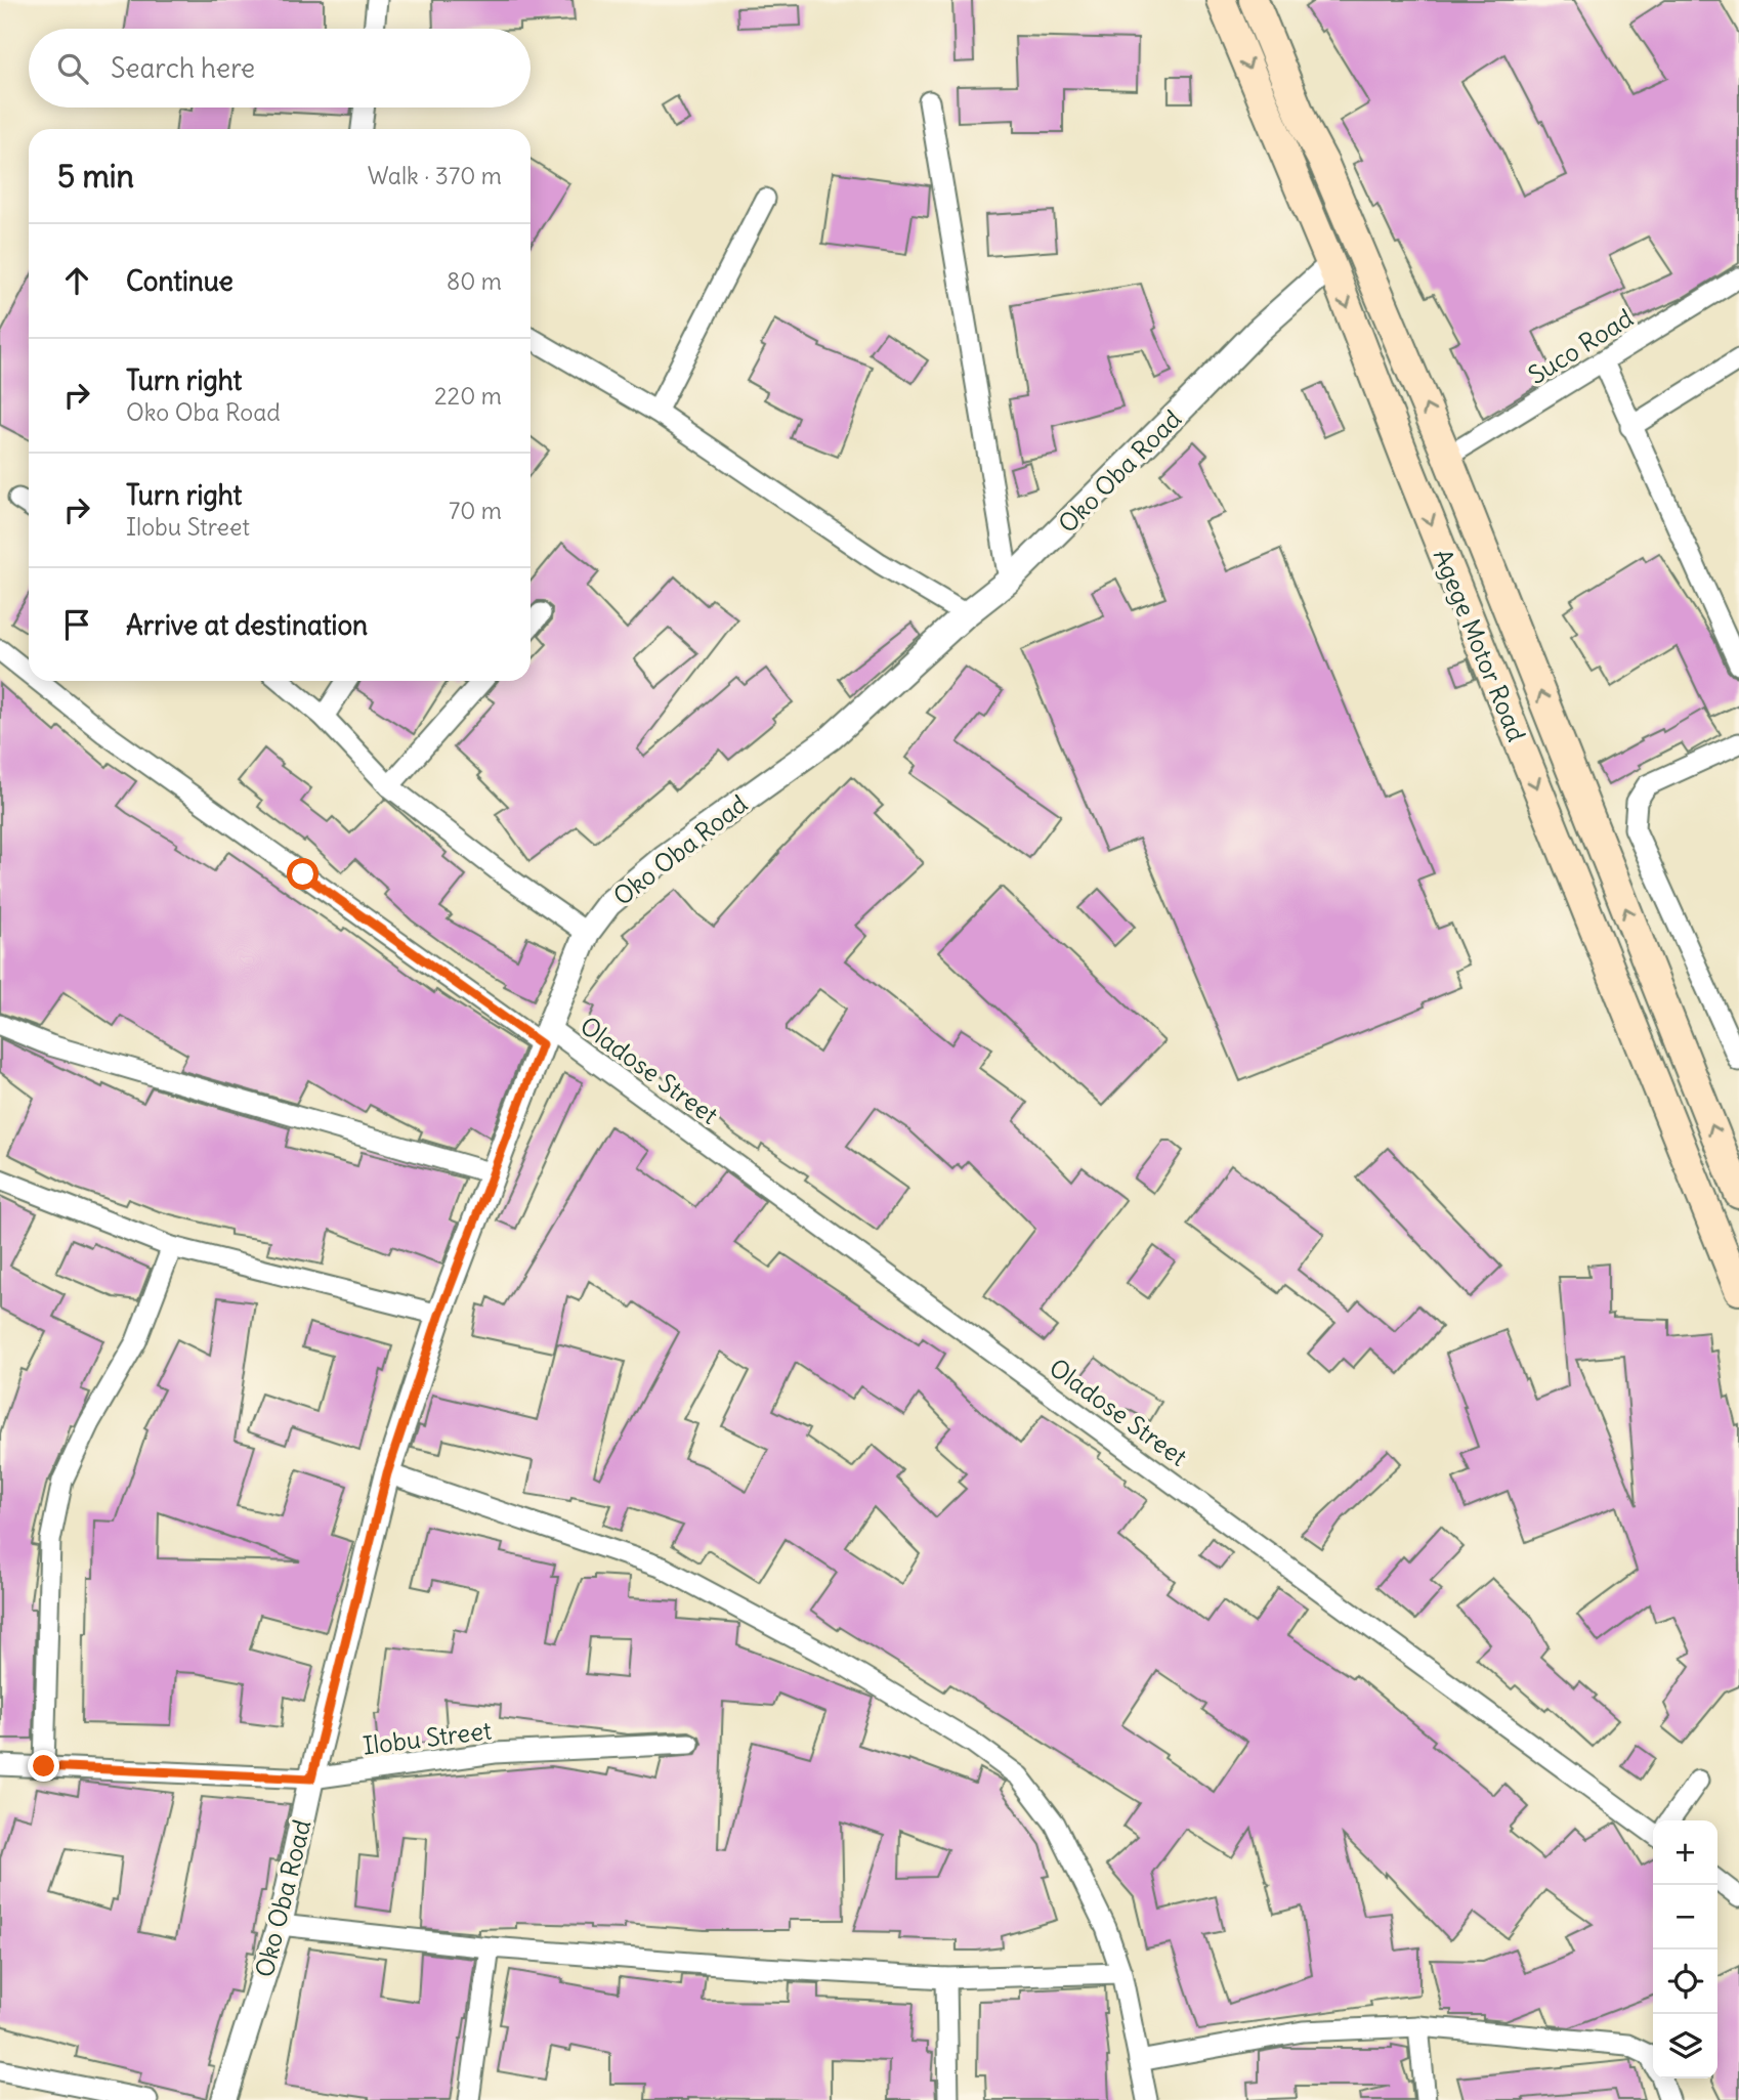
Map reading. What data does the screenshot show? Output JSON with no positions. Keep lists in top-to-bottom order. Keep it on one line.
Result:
{"streets":{"main road":["Agege Motor Road"],"street":["Suco Road","Oko Oba Road","Oladose Street","Ilobu Street"]},"crossings":[["Suco Road","Agege Motor Road"],["Oko Oba Road","Agege Motor Road"],["Oko Oba Road","Oladose Street"],["Oko Oba Road","Ilobu Street"]],"page":{"search":"Search here","heading":["5 min","Walk · 370 m"],"list":[["Continue","80 m"],["Turn right","Oko Oba Road","220 m"],["Turn right","Ilobu Street","70 m"],"Arrive at destination"],"map_buttons":["+","−"]}}
